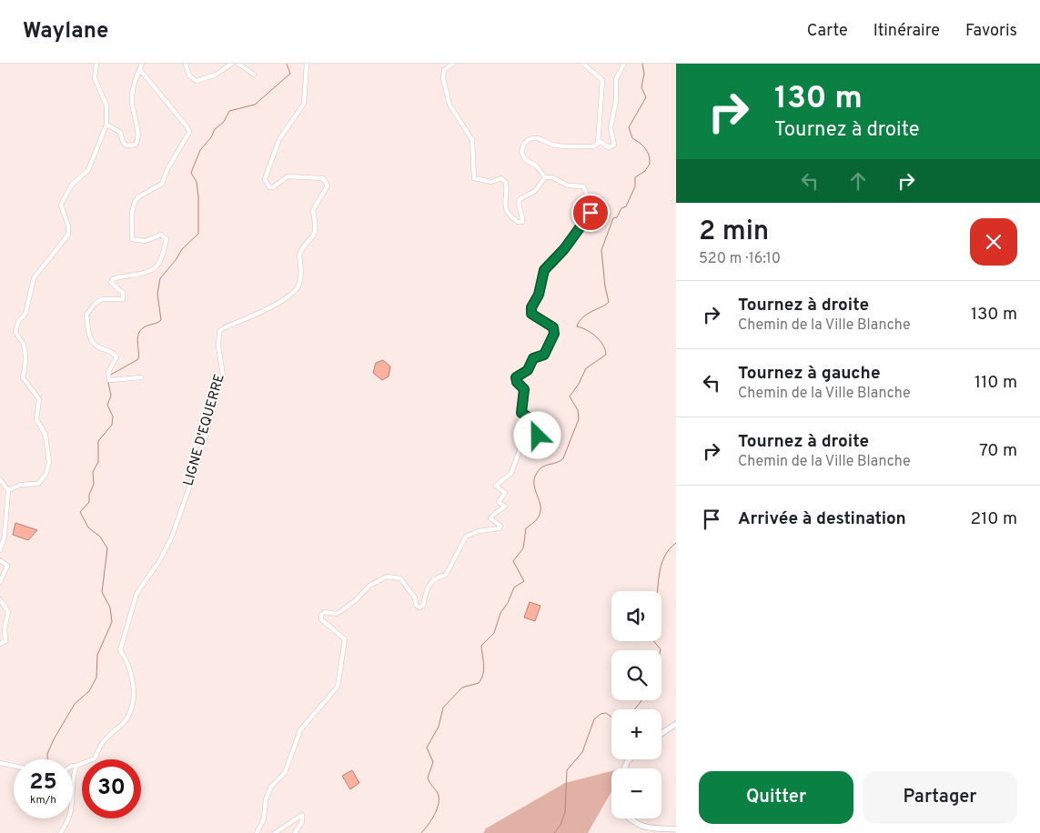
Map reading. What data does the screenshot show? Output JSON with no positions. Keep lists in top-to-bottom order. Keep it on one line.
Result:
{"streets":{"street":["LIGNE D'EQUERRE"]},"page":{"header":"Waylane","nav":["Carte","Itinéraire","Favoris"],"turn":["130 m","Tournez à droite"],"heading":["2 min","520 m · 16:10"],"list":[{"name":"Tournez à droite","note":"Chemin de la Ville Blanche","value":"130 m"},{"name":"Tournez à gauche","note":"Chemin de la Ville Blanche","value":"110 m"},{"name":"Tournez à droite","note":"Chemin de la Ville Blanche","value":"70 m"},{"name":"Arrivée à destination","value":"210 m"}],"map_buttons":["+","−"],"speed":"25 km/h","limit":"30","buttons":["Quitter","Partager"]}}
